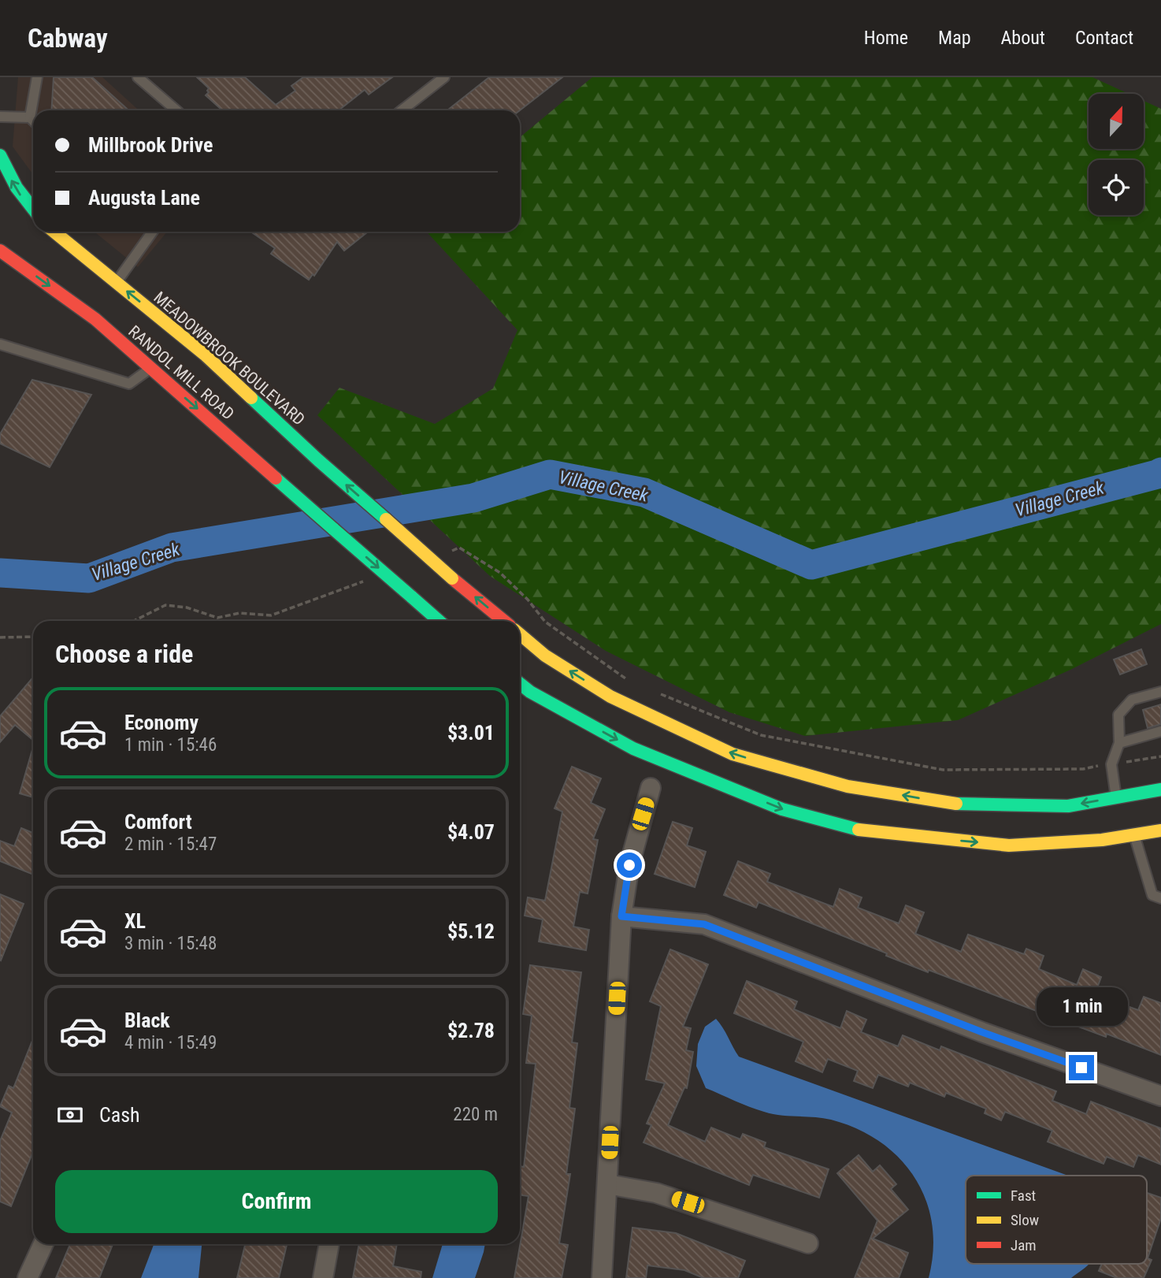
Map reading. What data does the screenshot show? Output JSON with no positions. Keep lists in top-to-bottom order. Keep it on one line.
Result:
{"streets":{"main road":["MEADOWBROOK BOULEVARD","RANDOL MILL ROAD"]},"one_way":["MEADOWBROOK BOULEVARD","RANDOL MILL ROAD"],"water":["Village Creek"],"legend":["Fast","Slow","Jam"],"north":"top","page":{"header":"Cabway","nav":["Home","Map","About","Contact"],"banner":["Millbrook Drive","Augusta Lane"],"heading":"Choose a ride","list":[{"name":"Economy","note":"1 min · 15:46","value":"$3.01"},{"name":"Comfort","note":"2 min · 15:47","value":"$4.07"},{"name":"XL","note":"3 min · 15:48","value":"$5.12"},{"name":"Black","note":"4 min · 15:49","value":"$2.78"}],"bubble":"1 min","pay":["Cash","220 m"],"buttons":"Confirm"}}
